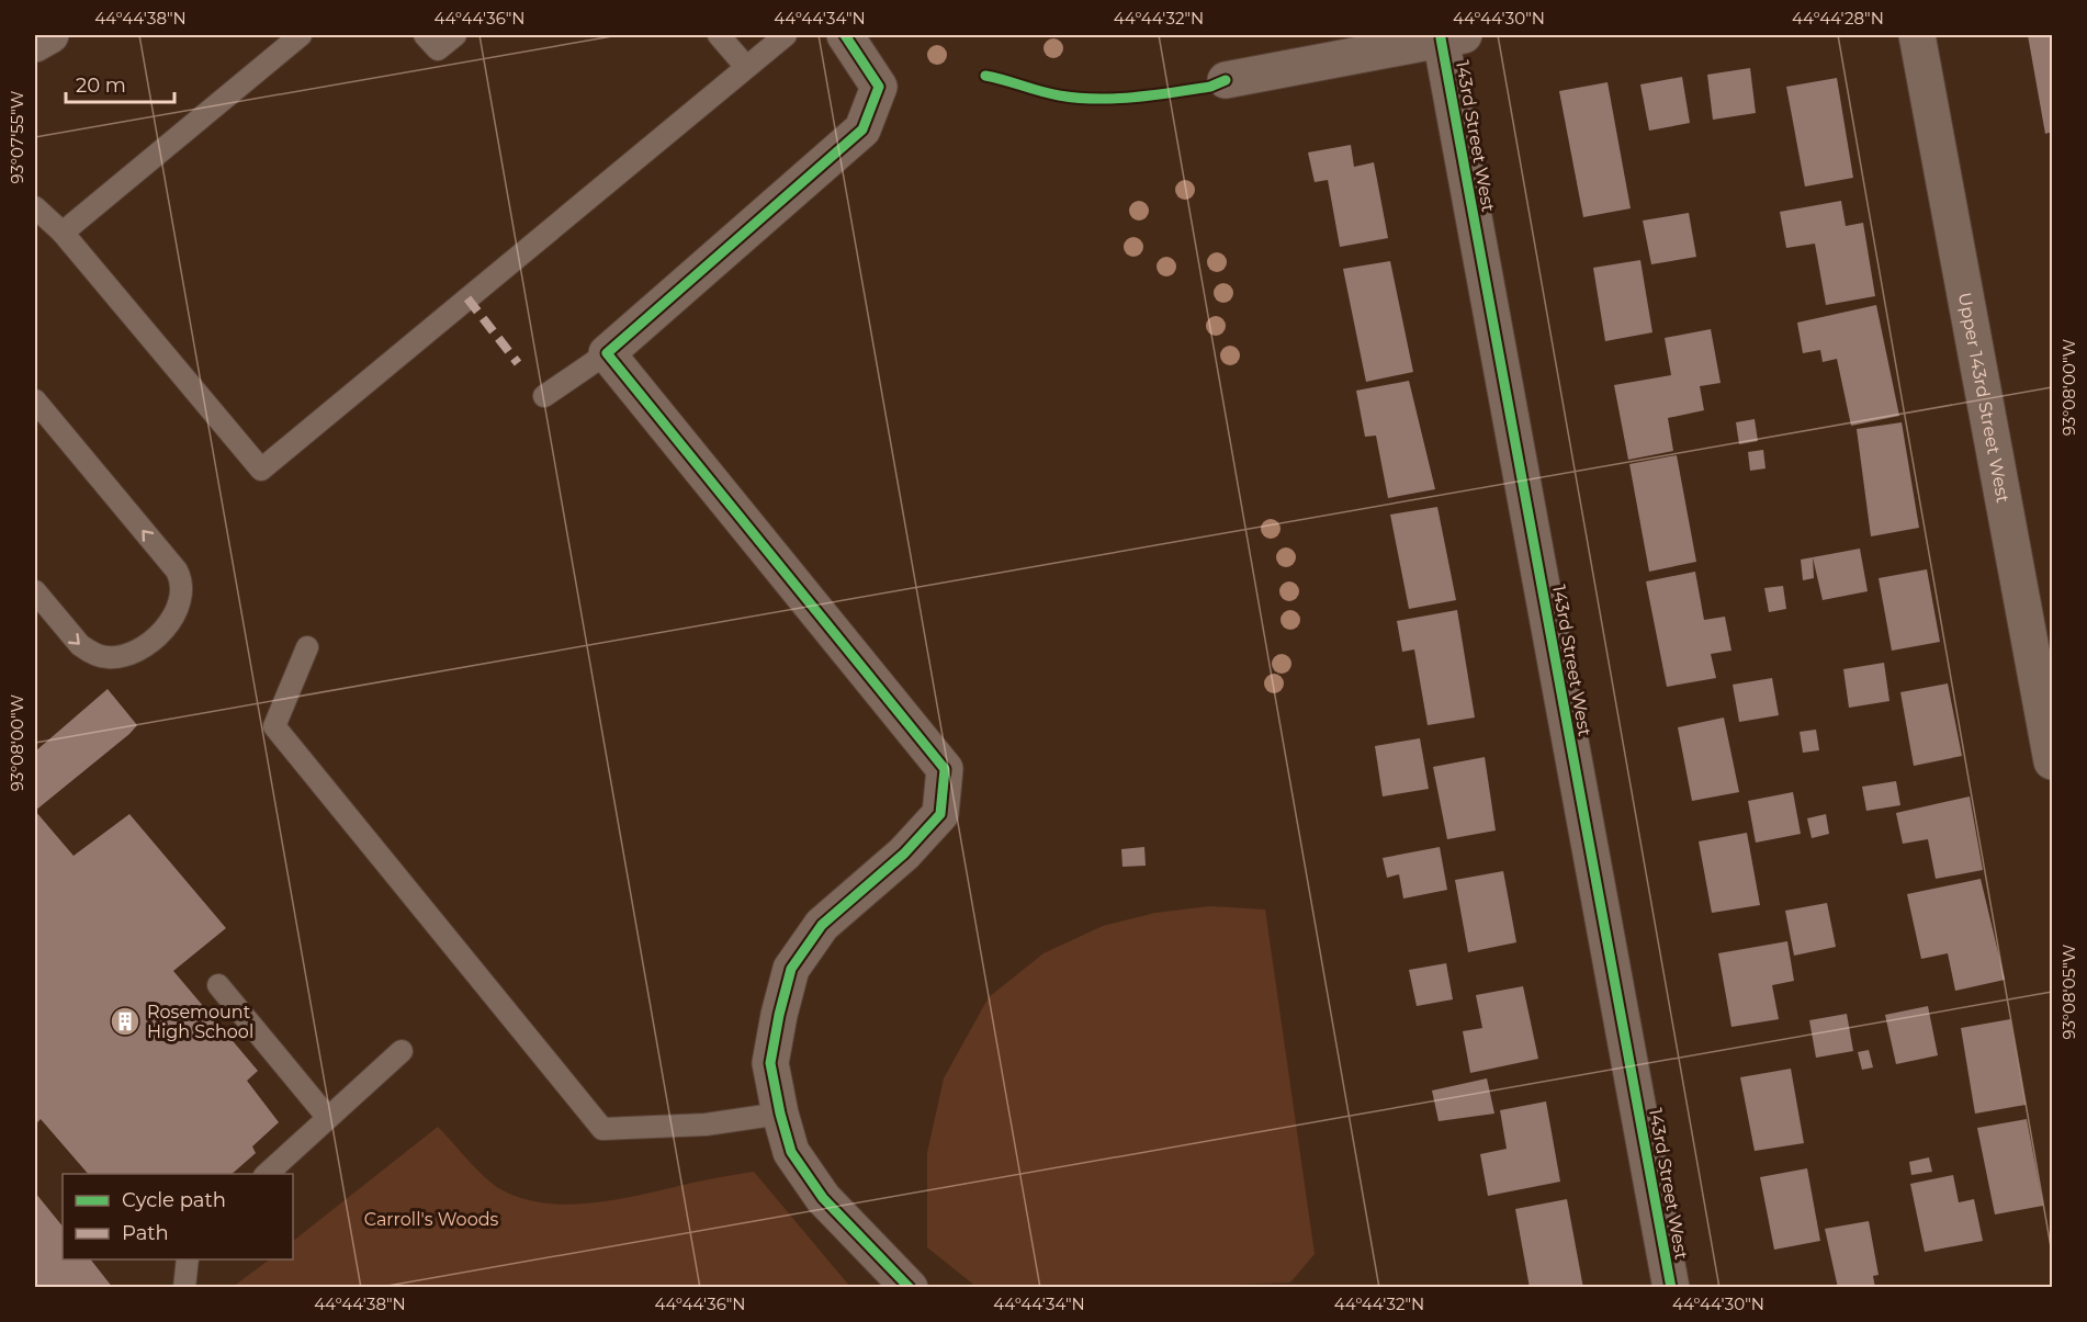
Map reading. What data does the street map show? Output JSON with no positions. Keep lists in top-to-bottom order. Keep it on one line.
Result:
{"streets":{"street":["143rd Street West","Upper 143rd Street West"]},"parks":["Carroll's Woods"],"places":{"building":["Rosemount High School"]},"legend":["Cycle path","Path"],"scale_bar":"20 m","coordinates":["44°44'38\"N","44°44'36\"N","44°44'34\"N","44°44'32\"N","44°44'30\"N","44°44'28\"N","93°07'55\"W","93°08'00\"W","93°08'05\"W"]}
